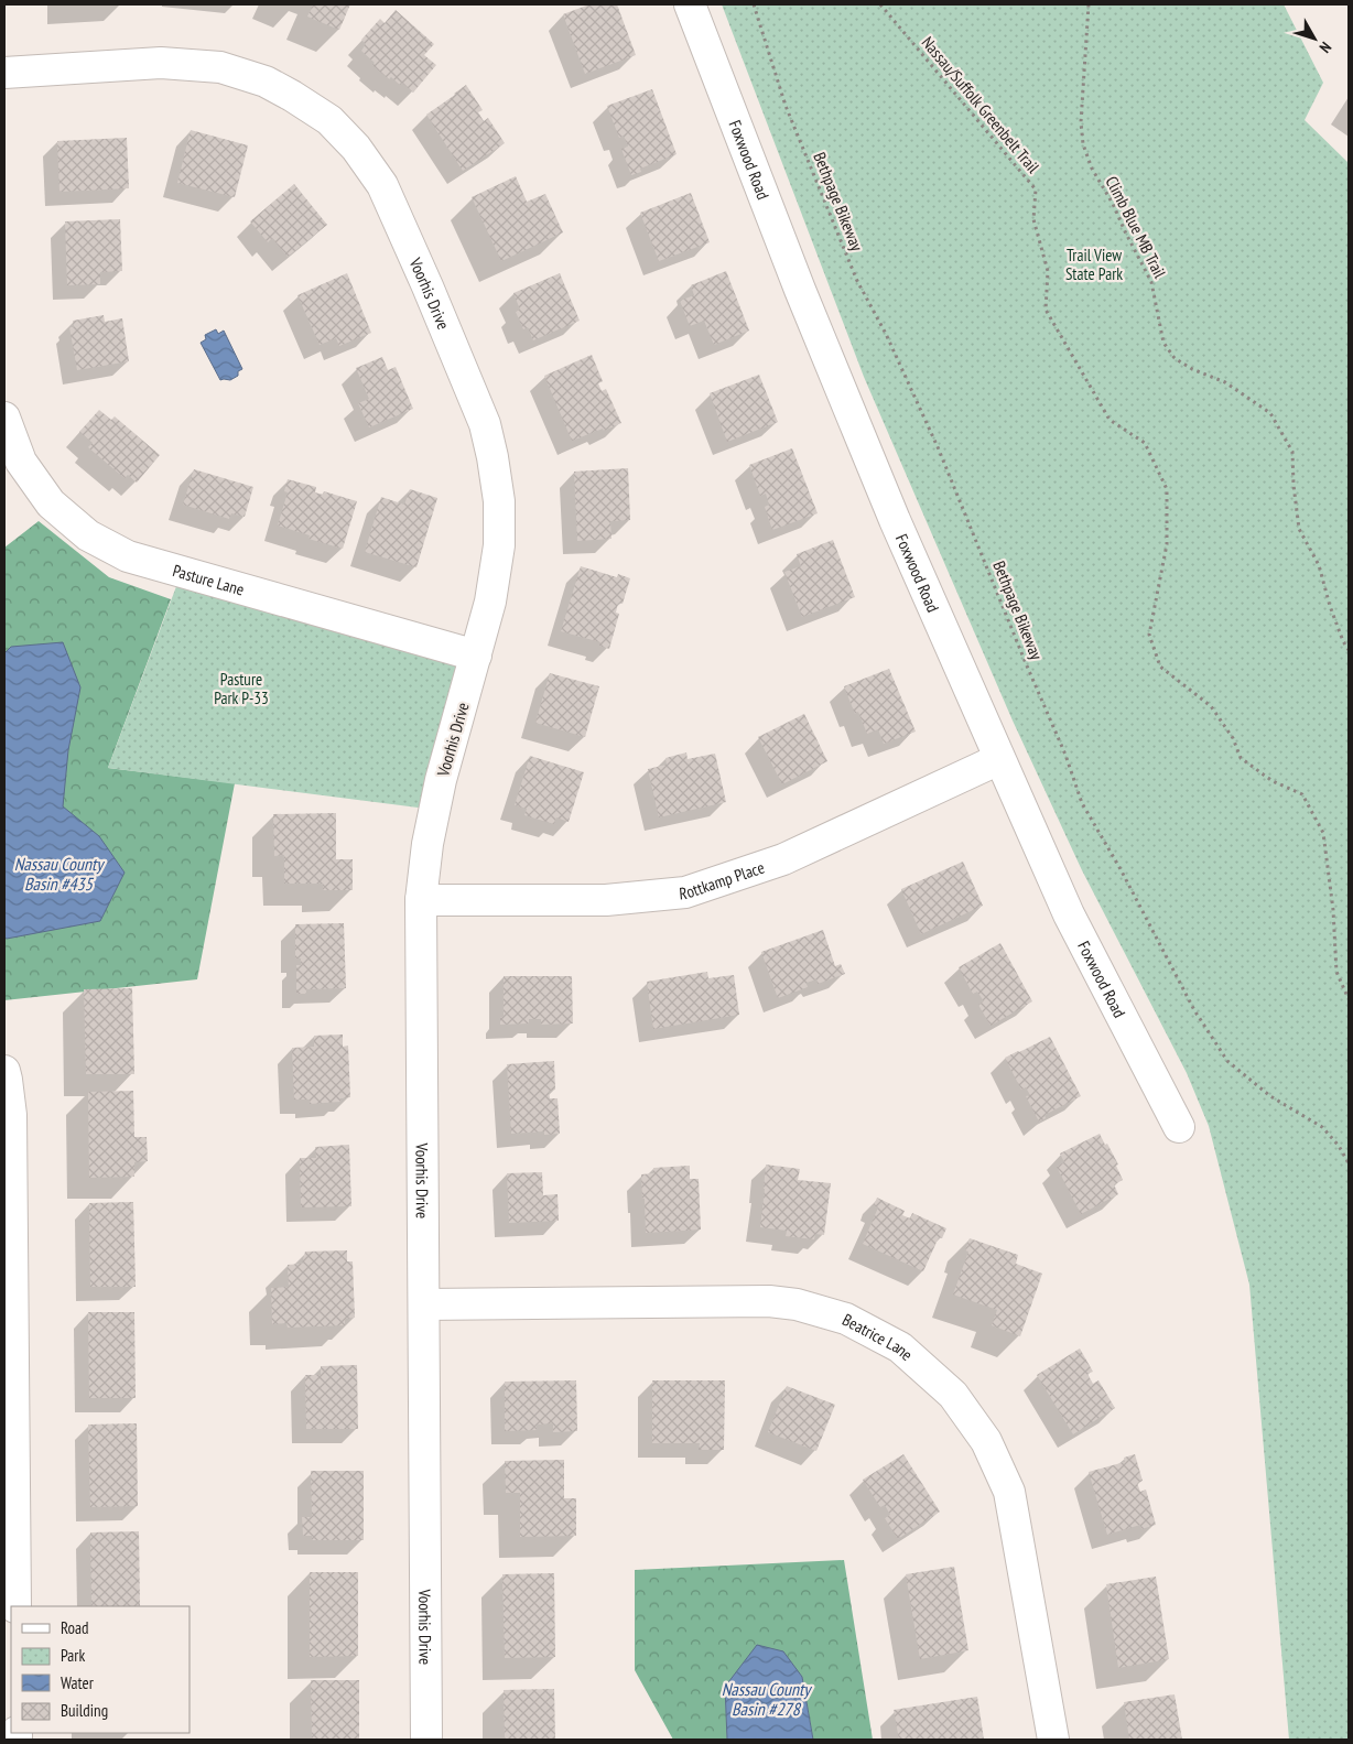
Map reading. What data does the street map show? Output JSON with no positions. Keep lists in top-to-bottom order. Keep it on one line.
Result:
{"streets":{"street":["Foxwood Road","Voorhis Drive","Pasture Lane","Rottkamp Place","Beatrice Lane"],"path":["Nassau/Suffolk Greenbelt Trail","Bethpage Bikeway","Climb Blue MB Trail"]},"crossings":[["Foxwood Road","Rottkamp Place"],["Voorhis Drive","Pasture Lane"],["Voorhis Drive","Rottkamp Place"],["Voorhis Drive","Beatrice Lane"]],"water":["Nassau County Basin #435","Nassau County Basin #278"],"parks":["Trail View State Park","Pasture Park P-33"],"legend":["Road","Park","Water","Building"],"north":"bottom right"}
